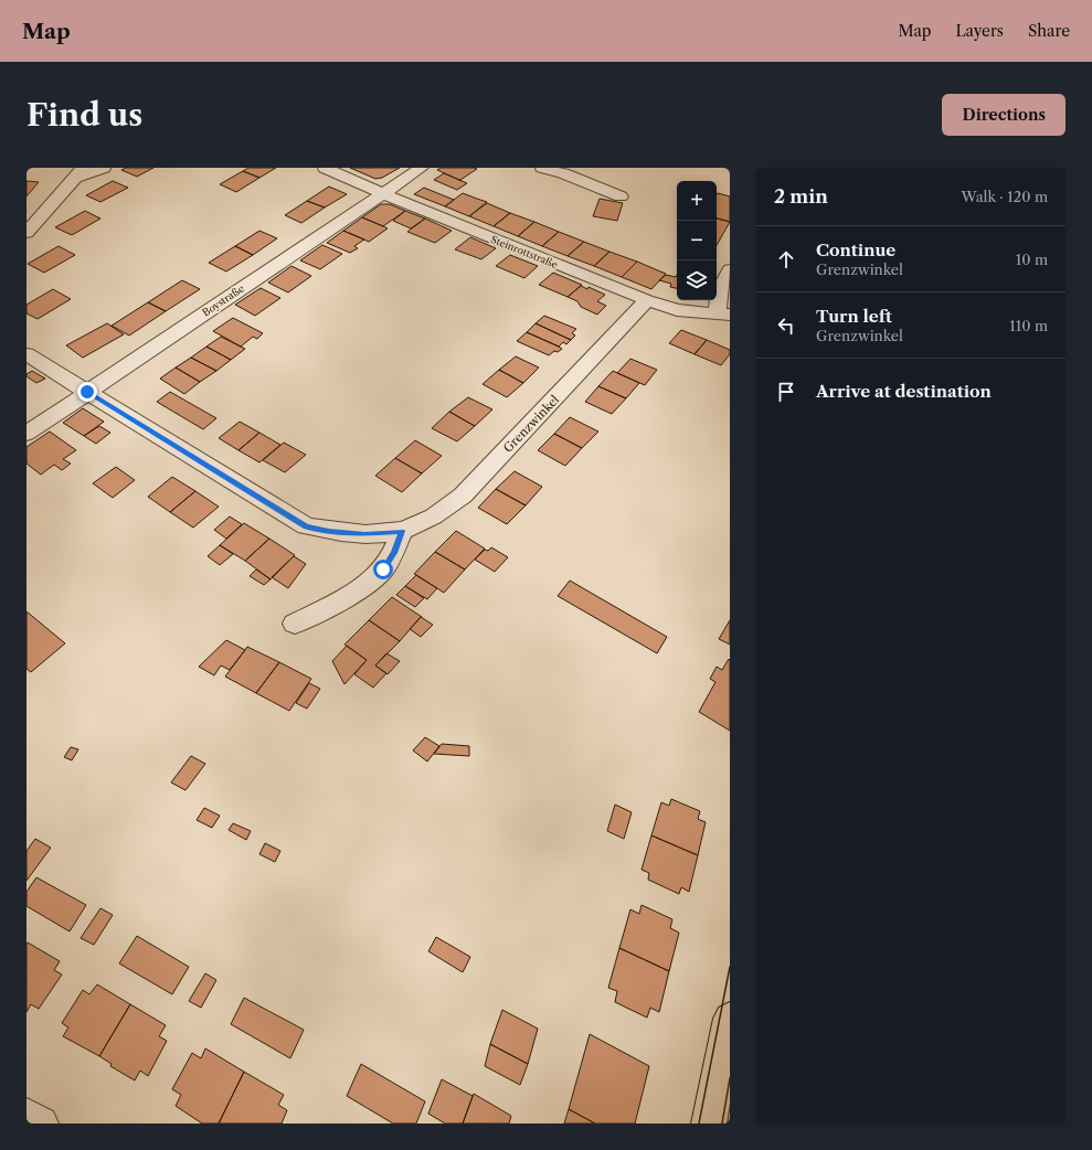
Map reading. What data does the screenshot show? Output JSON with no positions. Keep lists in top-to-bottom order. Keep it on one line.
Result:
{"streets":{"street":["Steinrottstraße","Boystraße","Grenzwinkel"]},"crossings":[["Steinrottstraße","Boystraße"],["Steinrottstraße","Grenzwinkel"],["Boystraße","Grenzwinkel"]],"page":{"header":"Map","nav":["Map","Layers","Share"],"buttons":"Directions","title":"Find us","heading":["2 min","Walk · 120 m"],"map_buttons":["+","−"],"list":[["Continue","Grenzwinkel","10 m"],["Turn left","Grenzwinkel","110 m"],"Arrive at destination"]}}
